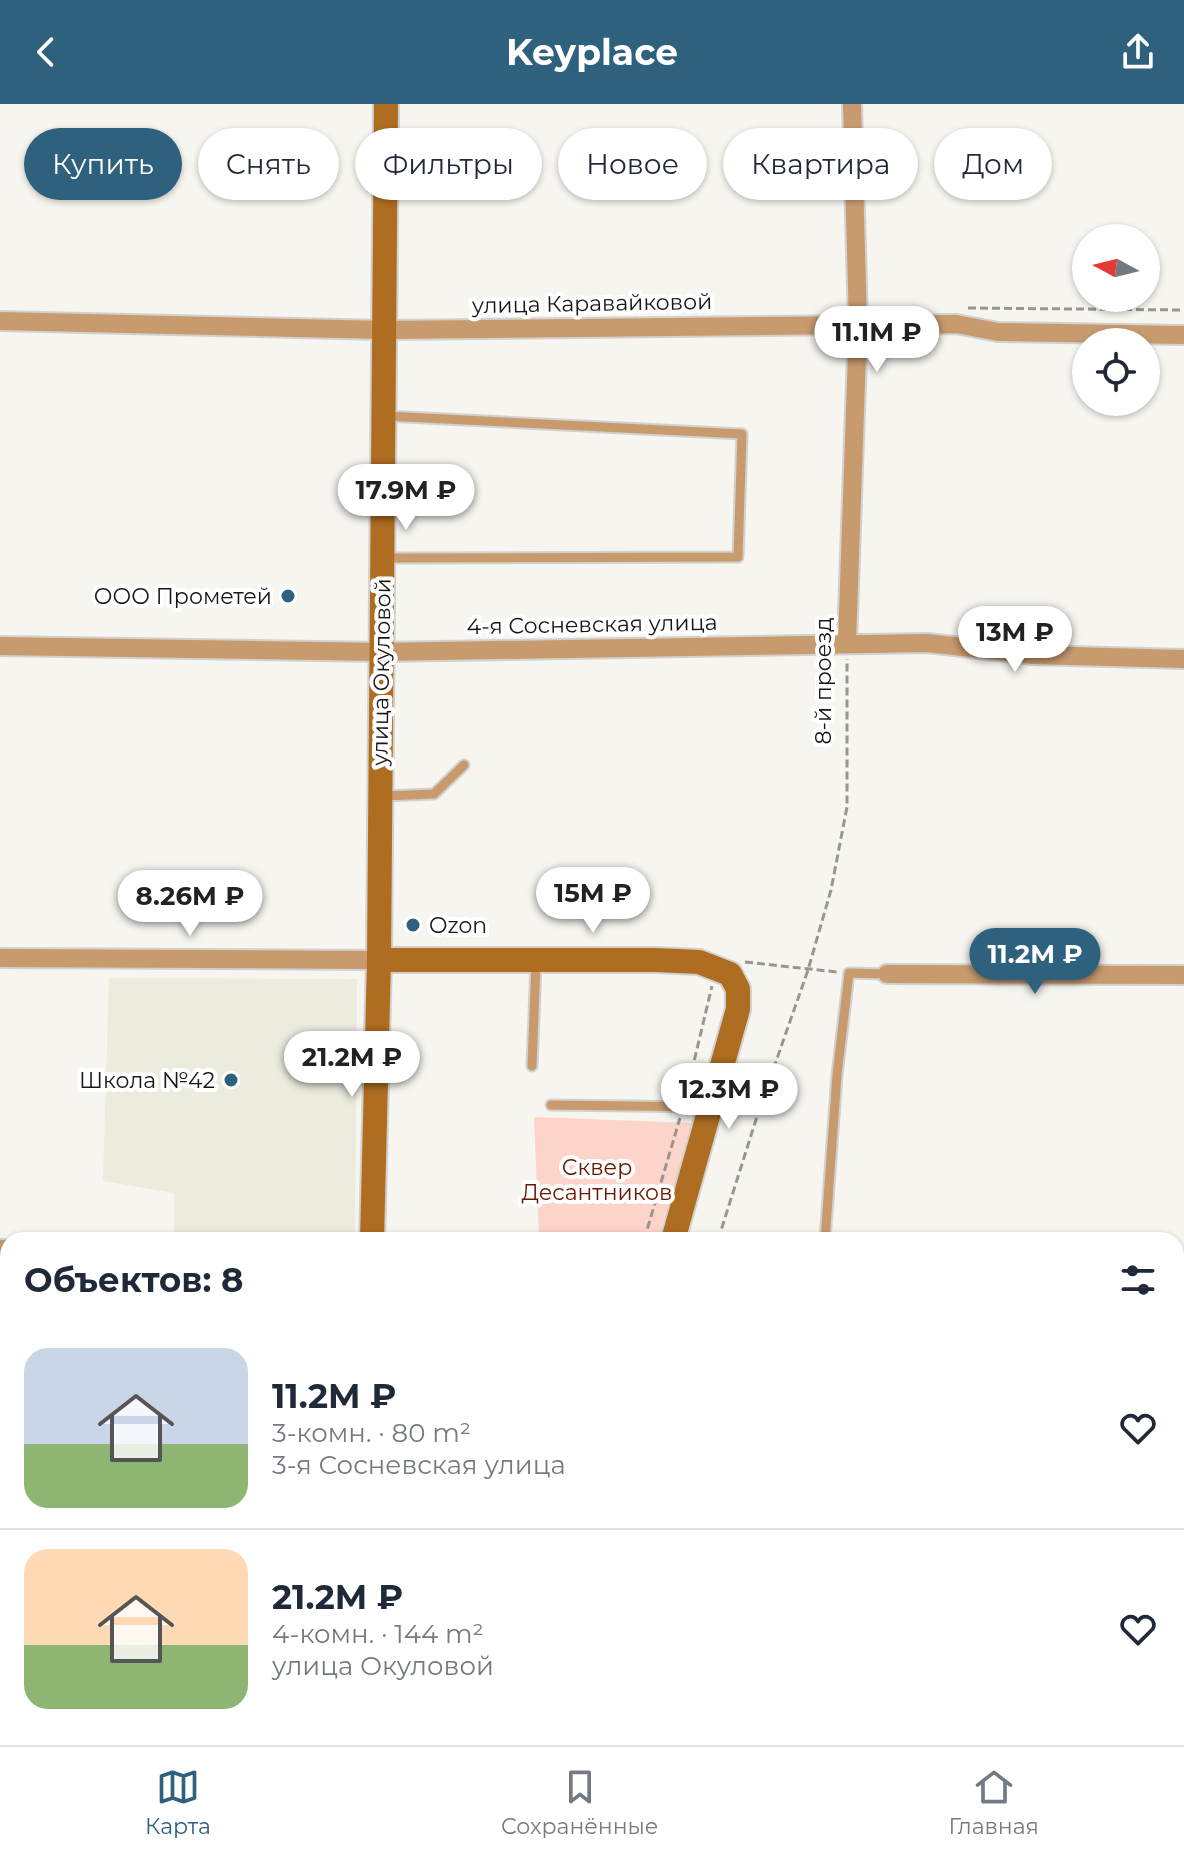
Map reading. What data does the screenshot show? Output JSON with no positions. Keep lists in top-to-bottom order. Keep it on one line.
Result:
{"streets":{"main road":["улица Окуловой"],"street":["улица Каравайковой","4-я Сосневская улица","8-й проезд"]},"crossings":[["улица Каравайковой","улица Окуловой"],["улица Каравайковой","8-й проезд"],["4-я Сосневская улица","улица Окуловой"],["4-я Сосневская улица","8-й проезд"]],"parks":["Сквер Десантников"],"places":["ООО Прометей","Ozon","Школа №42"],"north":"left","page":{"header":"Keyplace","chip":["Купить","Снять","Фильтры","Новое","Квартира","Дом"],"price":["11.1M ₽","17.9M ₽","13M ₽","15M ₽","8.26M ₽","11.2M ₽","21.2M ₽","12.3M ₽"],"heading":"Объектов: 8","list":[{"name":"11.2M ₽","note":"3-комн. · 80 m² · 3-я Сосневская улица"},{"name":"21.2M ₽","note":"4-комн. · 144 m² · улица Окуловой"}],"tabs":["Карта","Сохранённые","Главная"]}}
